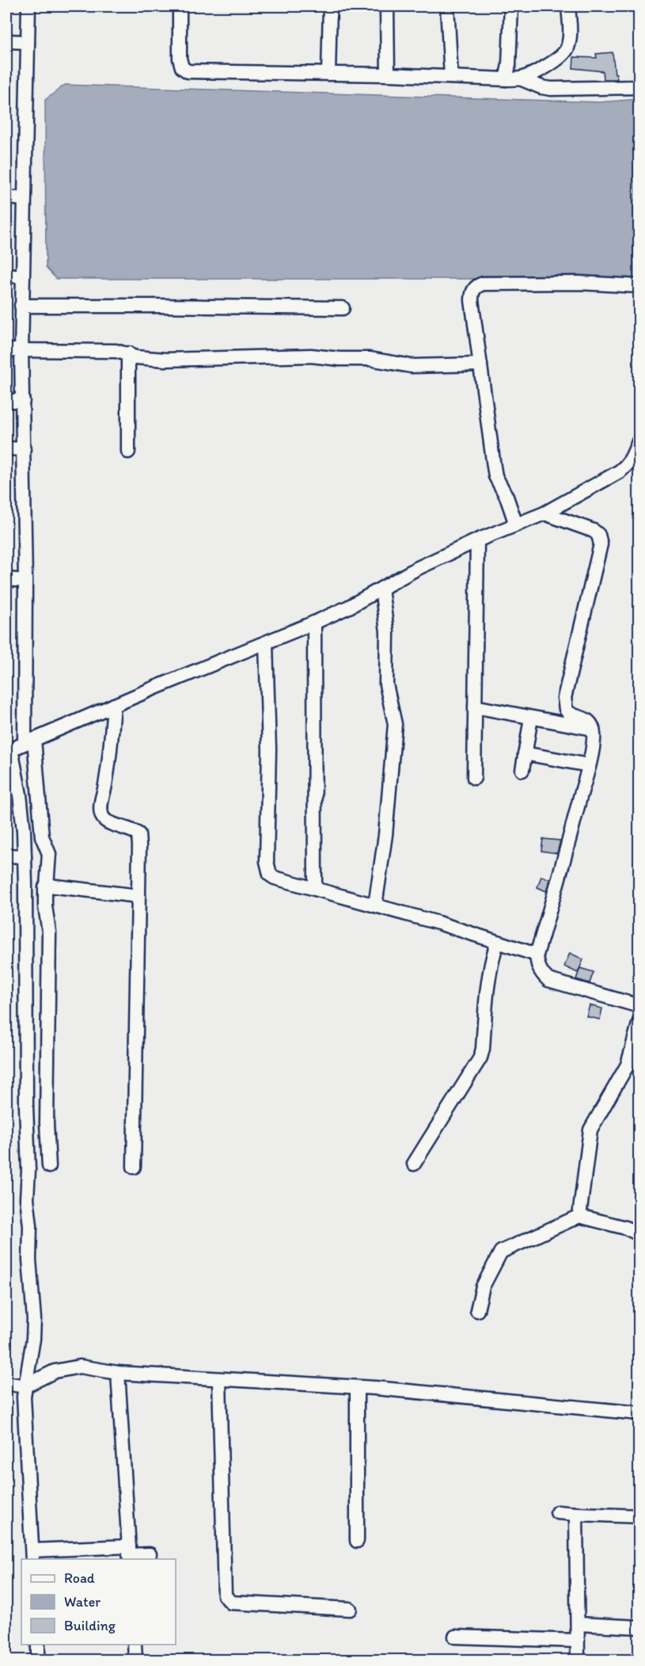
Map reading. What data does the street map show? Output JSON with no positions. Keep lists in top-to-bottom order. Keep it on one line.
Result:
{"legend":["Road","Water","Building"]}
